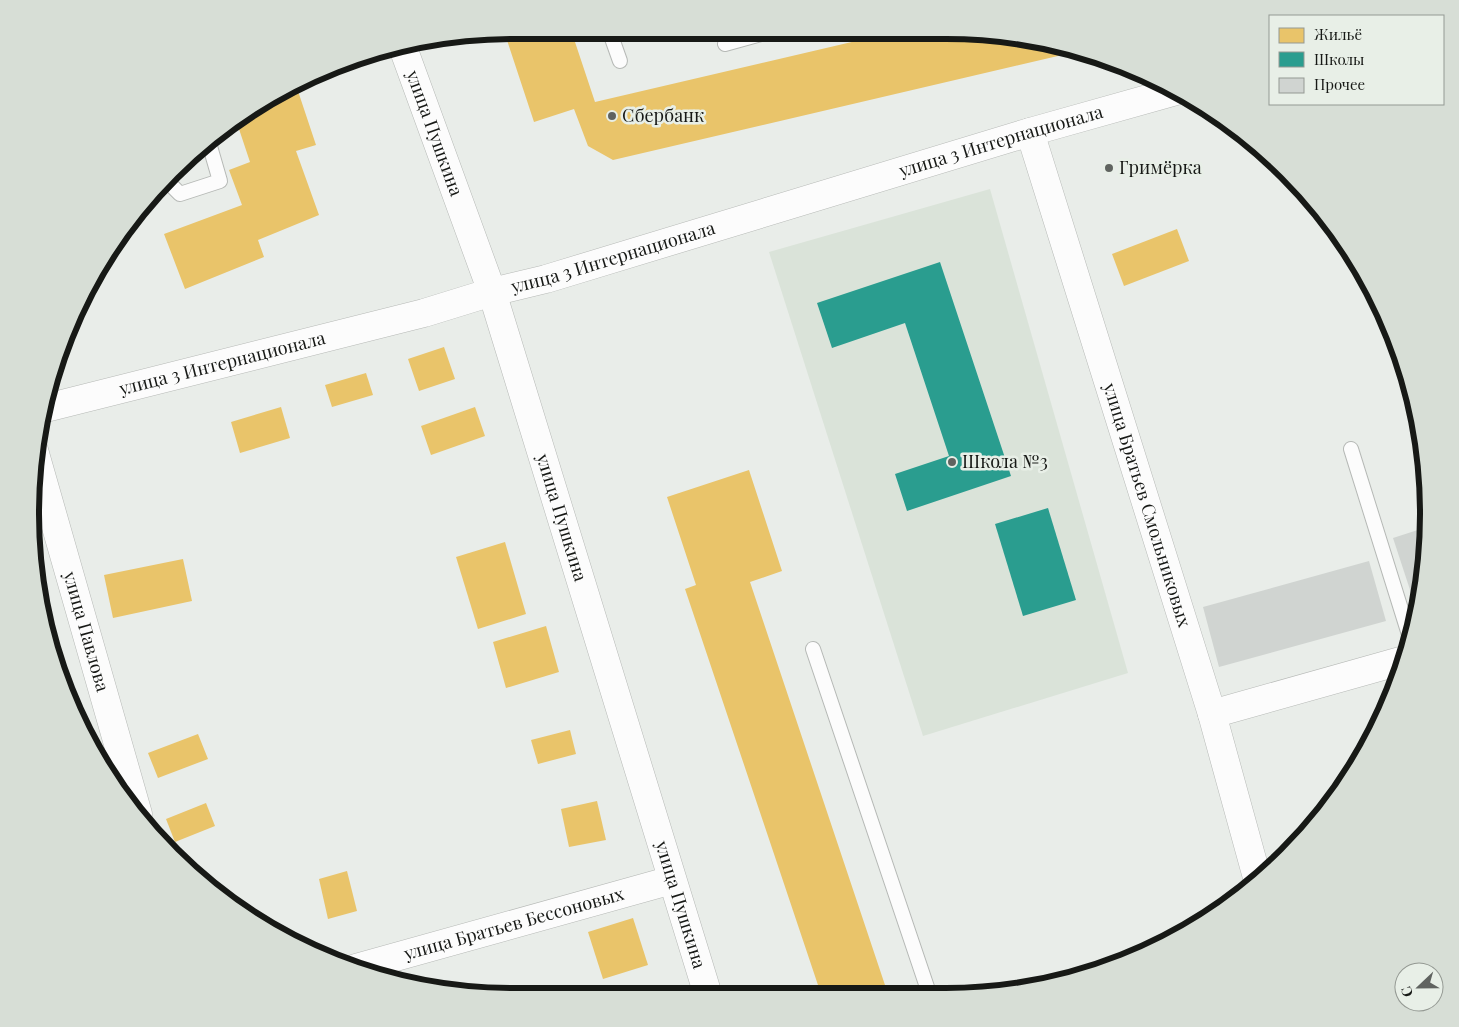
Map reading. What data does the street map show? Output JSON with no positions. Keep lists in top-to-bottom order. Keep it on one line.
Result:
{"streets":{"street":["улица Пушкина","улица 3 Интернационала","улица Братьев Смольниковых","улица Павлова","улица Братьев Бессоновых"]},"crossings":[["улица Пушкина","улица 3 Интернационала"],["улица Пушкина","улица Братьев Бессоновых"],["улица 3 Интернационала","улица Братьев Смольниковых"]],"places":["Сбербанк","Гримёрка","Школа №3"],"legend":["Жильё","Школы","Прочее"],"north":"left"}
